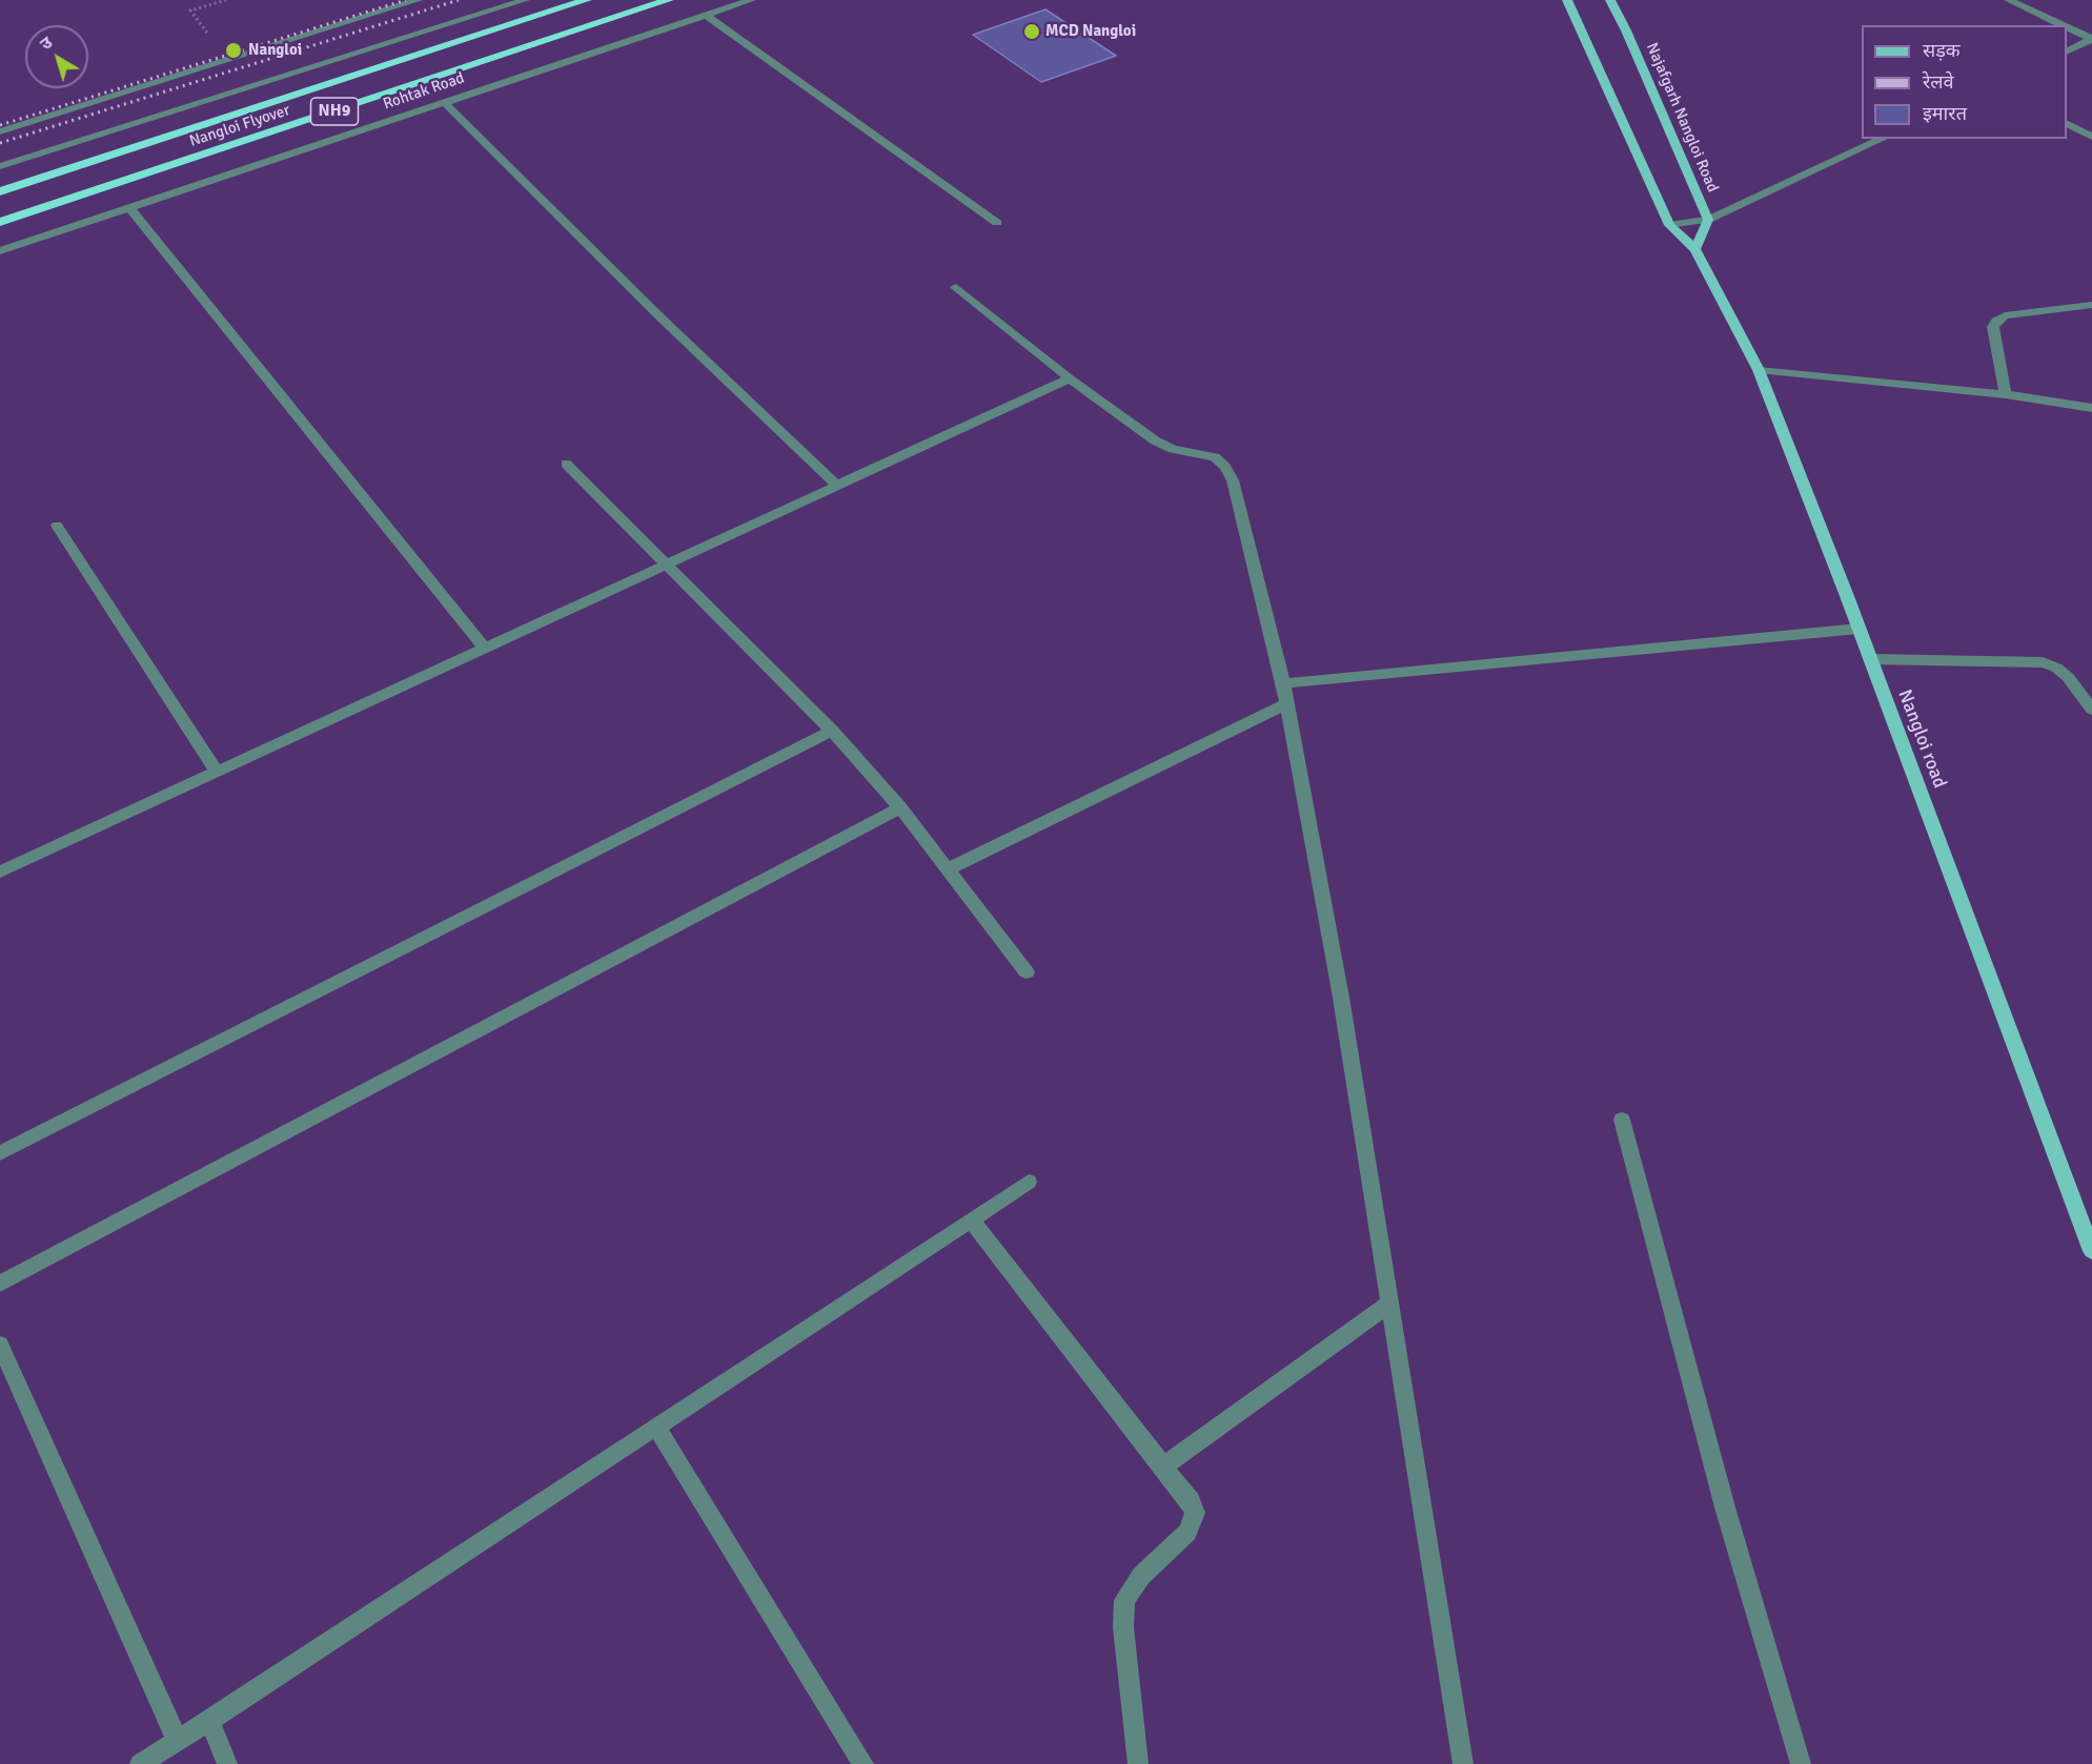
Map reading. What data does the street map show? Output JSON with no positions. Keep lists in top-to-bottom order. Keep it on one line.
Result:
{"streets":{"highway":["NH9","Nangloi Flyover"],"main road":["Najafgarh Nangloi Road","Nangloi road"],"street":["Rohtak Road"]},"crossings":[["Najafgarh Nangloi Road","Nangloi road"]],"places":["MCD Nangloi","Nangloi"],"legend":["सड़क","रेलवे","इमारत"],"north":"top left"}
